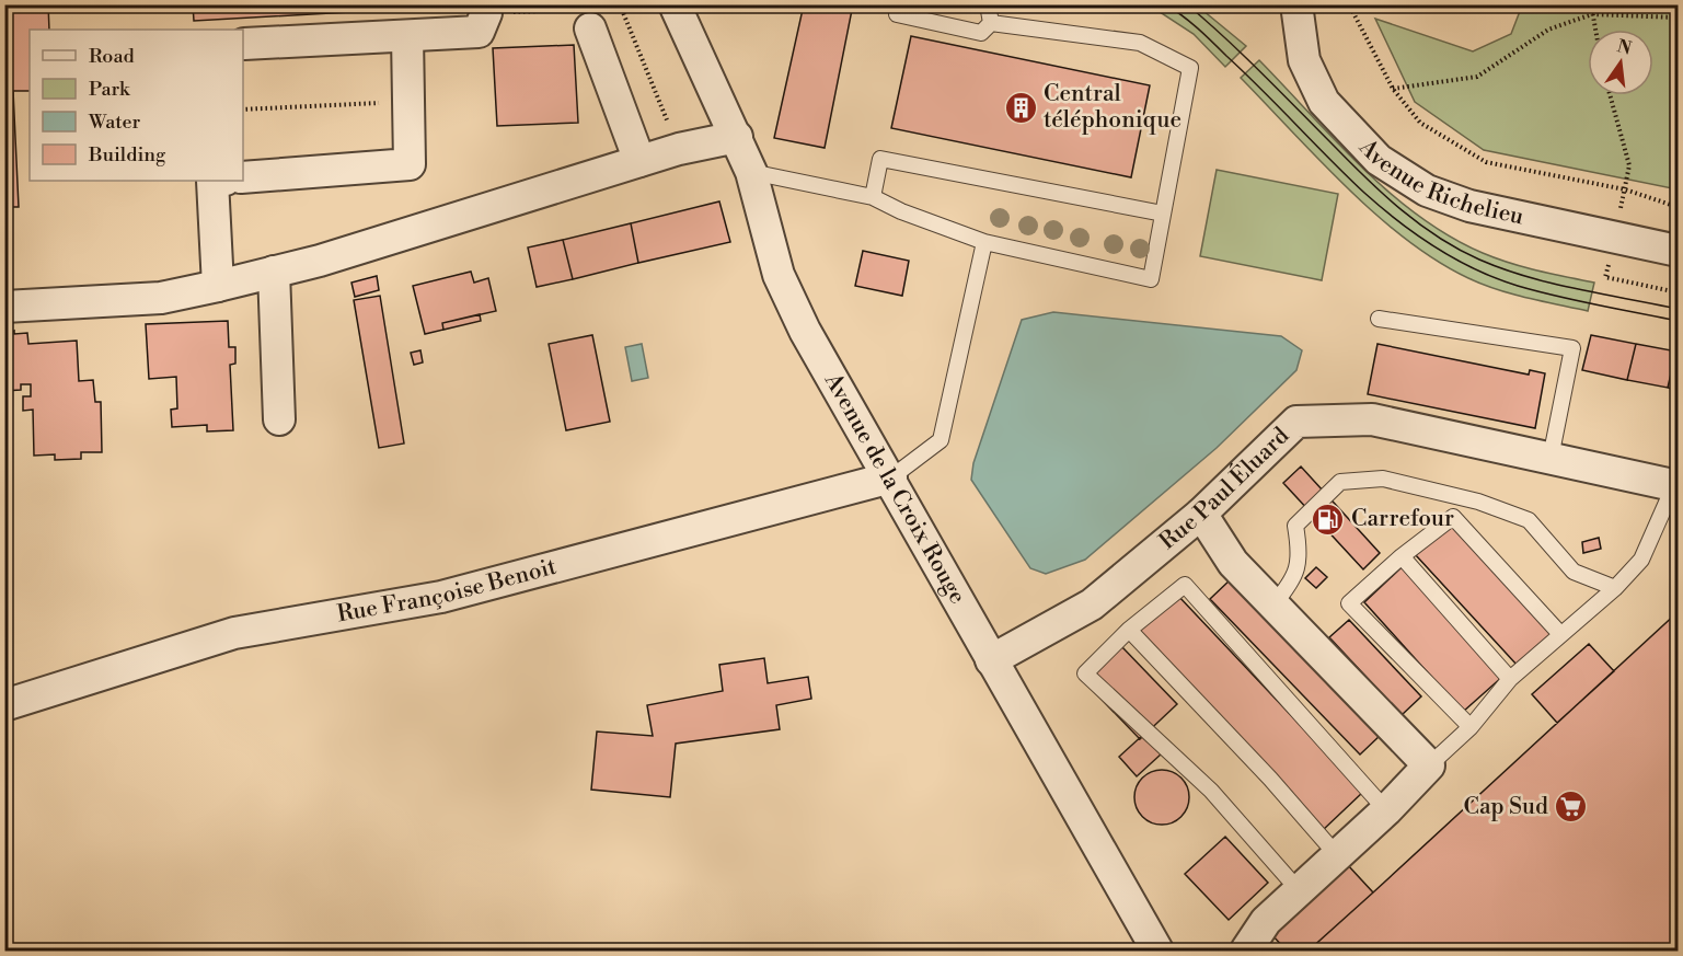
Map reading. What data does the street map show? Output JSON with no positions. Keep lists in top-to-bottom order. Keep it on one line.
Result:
{"streets":{"street":["Avenue Richelieu","Avenue de la Croix Rouge","Rue Paul Éluard","Rue Françoise Benoit"]},"crossings":[["Avenue de la Croix Rouge","Rue Paul Éluard"],["Avenue de la Croix Rouge","Rue Françoise Benoit"]],"places":{"building":["Central téléphonique"],"fuel station":["Carrefour"],"supermarket":["Cap Sud"]},"legend":["Road","Park","Water","Building"],"north":"top"}
